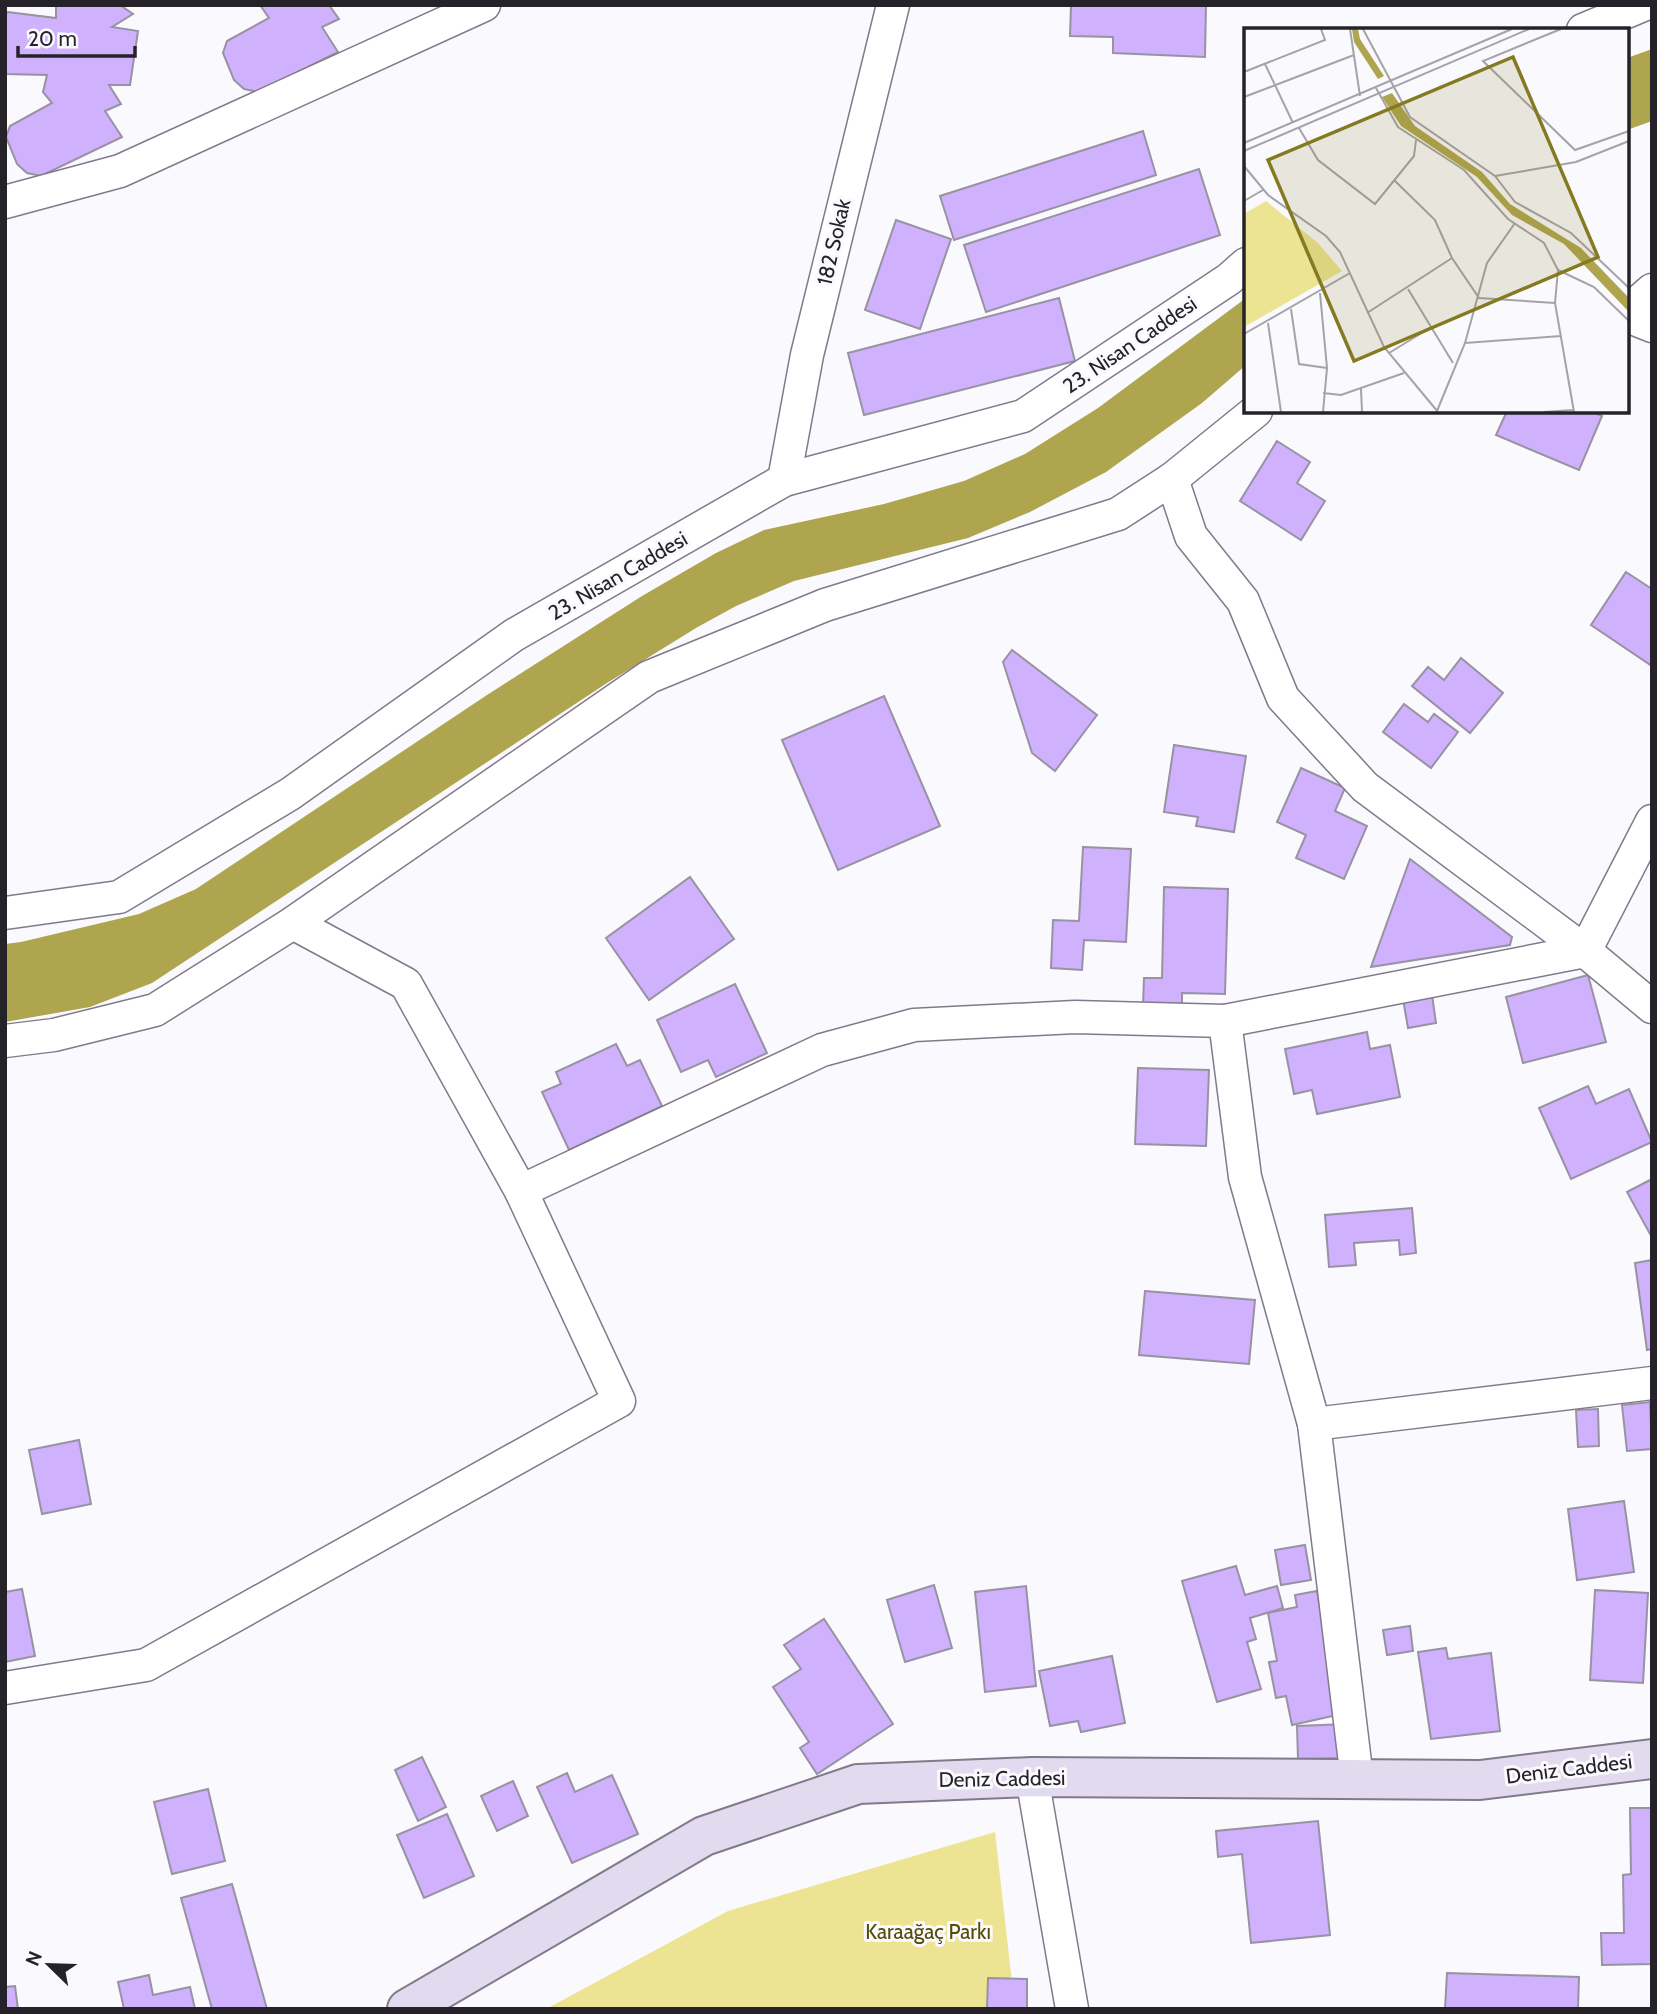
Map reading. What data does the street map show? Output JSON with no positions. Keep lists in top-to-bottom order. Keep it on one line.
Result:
{"streets":{"street":["182 Sokak","23. Nisan Caddesi","Deniz Caddesi"]},"crossings":[["182 Sokak","23. Nisan Caddesi"]],"parks":["Karaağaç Parkı"],"scale_bar":"20 m","north":"top left"}
